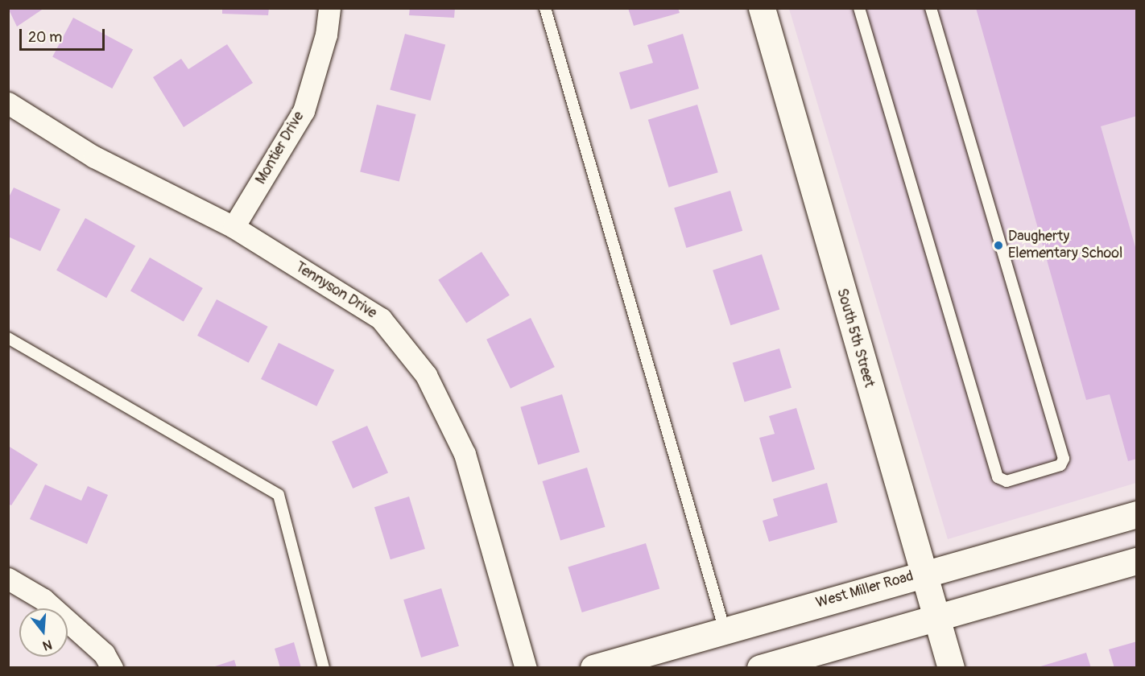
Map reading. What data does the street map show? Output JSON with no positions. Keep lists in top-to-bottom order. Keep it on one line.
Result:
{"streets":{"main road":["South 5th Street","West Miller Road"],"street":["Montier Drive","Tennyson Drive"]},"crossings":[["Montier Drive","Tennyson Drive"],["South 5th Street","West Miller Road"]],"places":["Daugherty Elementary School"],"scale_bar":"20 m","north":"bottom"}
